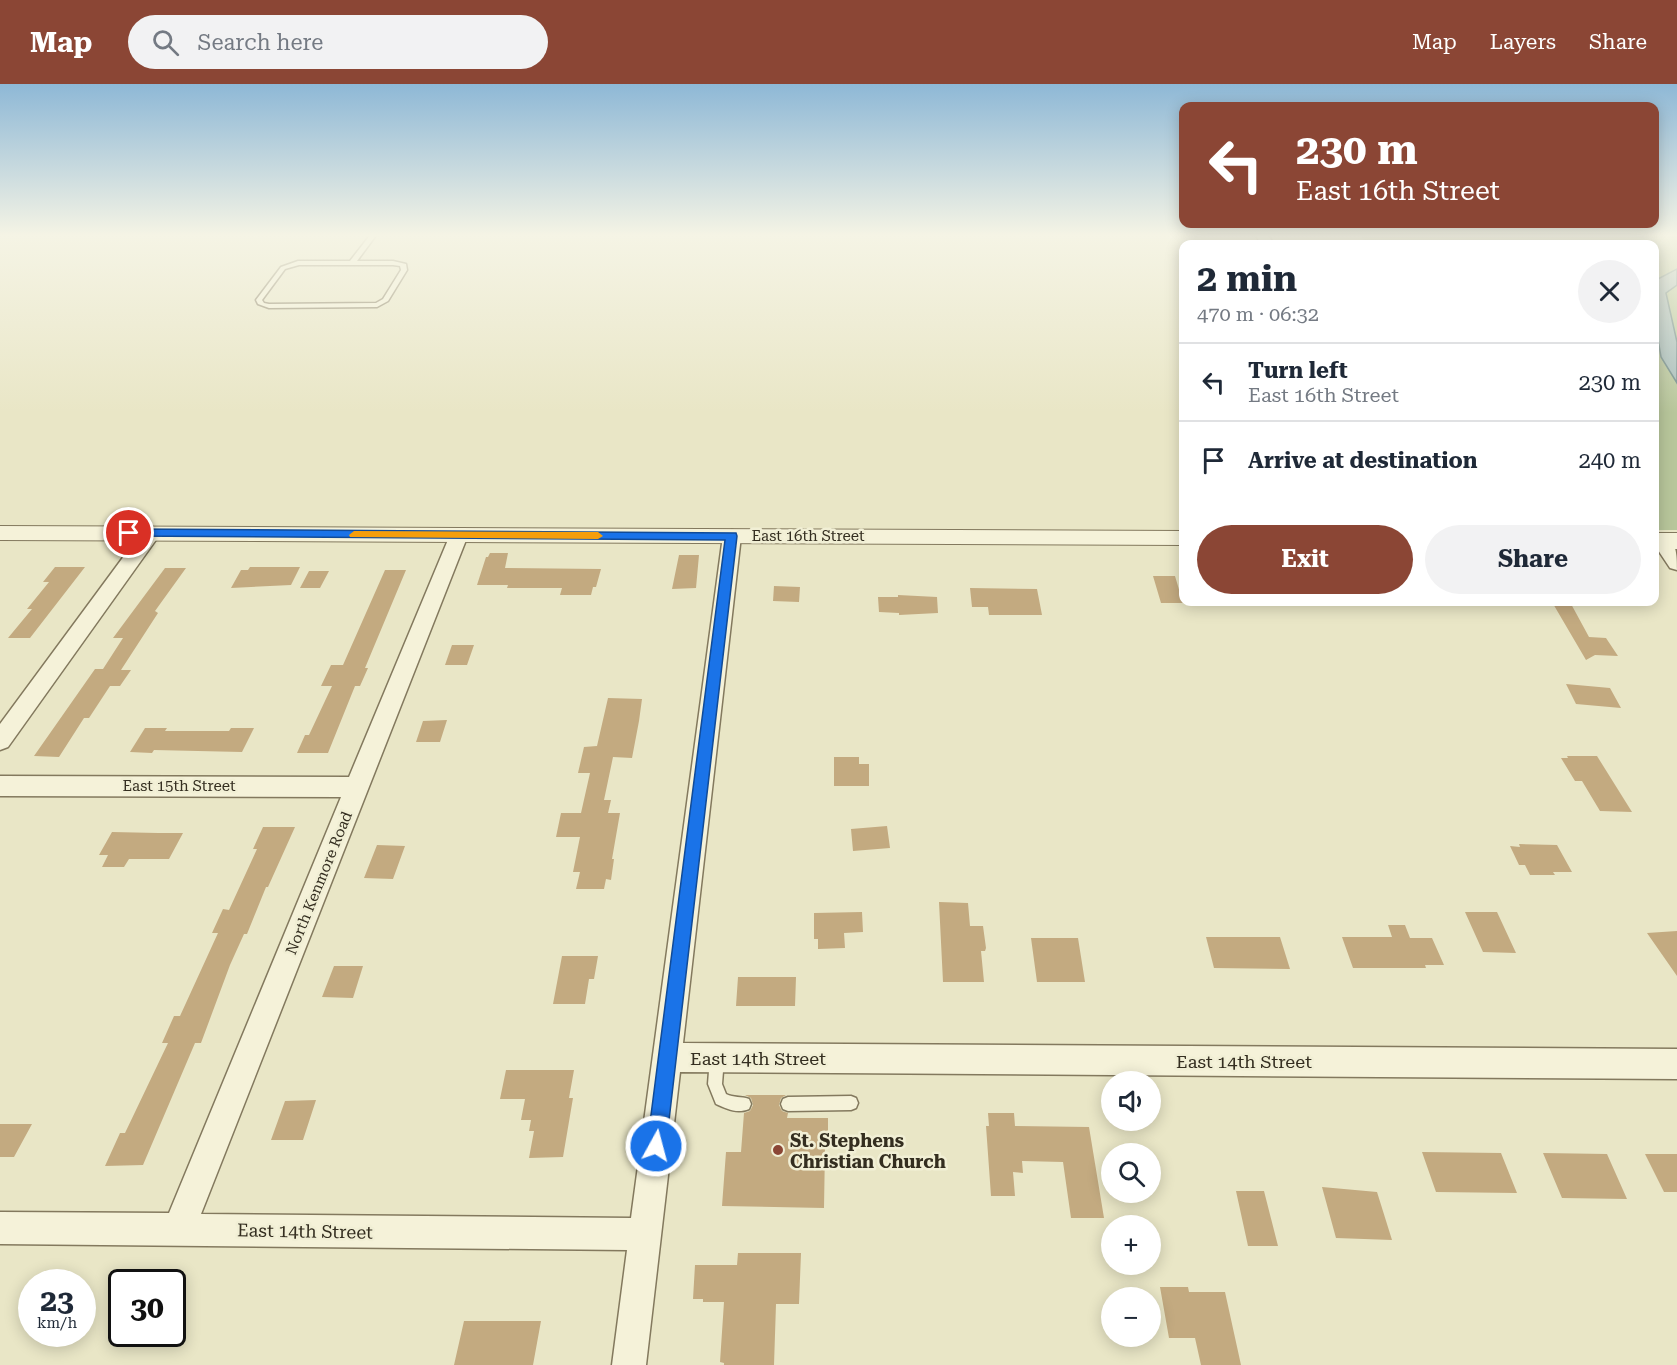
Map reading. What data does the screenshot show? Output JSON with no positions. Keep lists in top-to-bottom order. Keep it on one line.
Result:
{"streets":{"street":["East 16th Street","East 15th Street","North Kenmore Road","East 14th Street"]},"crossings":[["East 16th Street","North Kenmore Road"],["East 15th Street","North Kenmore Road"],["North Kenmore Road","East 14th Street"]],"places":["St. Stephens Christian Church"],"page":{"header":"Map","search":"Search here","nav":["Map","Layers","Share"],"turn":["230 m","East 16th Street"],"heading":["2 min","470 m · 06:32"],"list":[{"name":"Turn left","note":"East 16th Street","value":"230 m"},{"name":"Arrive at destination","value":"240 m"}],"buttons":["Exit","Share"],"map_buttons":["+","−"],"speed":"23 km/h","limit":"30"}}
